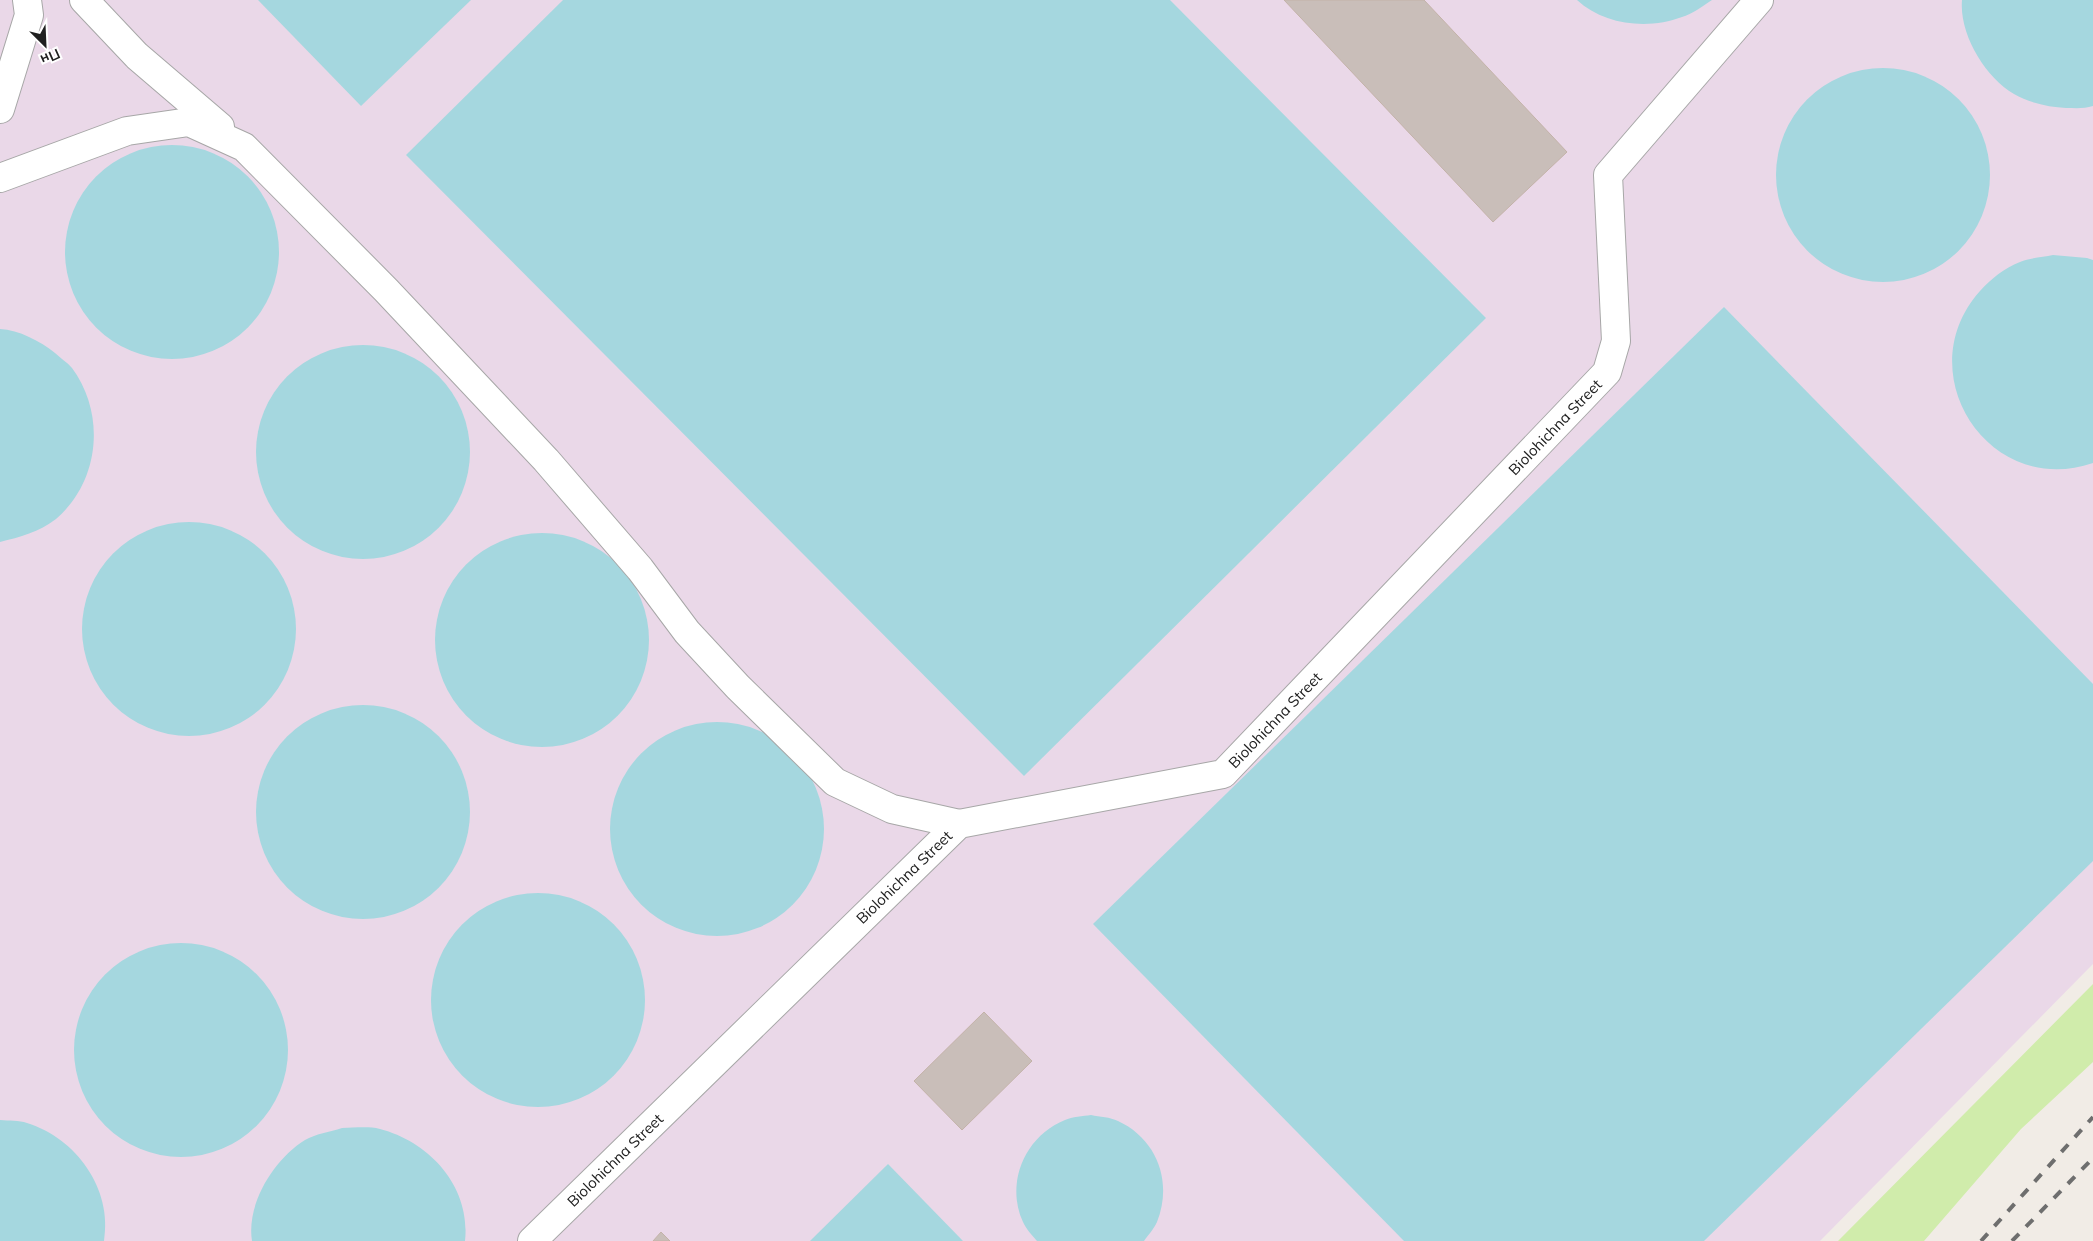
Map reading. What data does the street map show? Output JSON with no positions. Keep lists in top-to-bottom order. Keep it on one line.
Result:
{"streets":{"lane":["Biolohichna Street"]},"north":"bottom right"}
